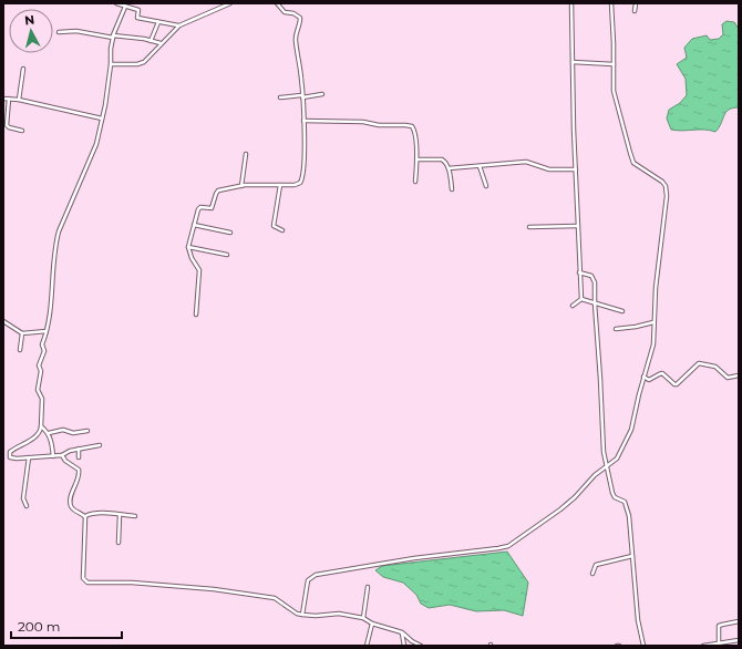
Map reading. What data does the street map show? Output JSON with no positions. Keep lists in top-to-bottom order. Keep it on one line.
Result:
{"scale_bar":"200 m","north":"top"}
